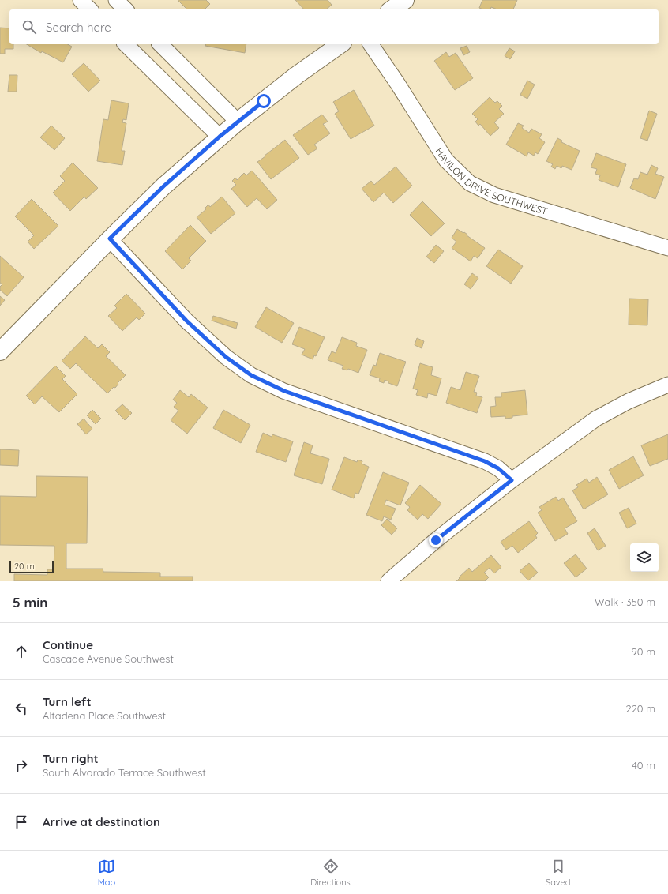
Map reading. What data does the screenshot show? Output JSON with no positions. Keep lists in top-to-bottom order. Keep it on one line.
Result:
{"streets":{"street":["HAVILON DRIVE SOUTHWEST"]},"scale_bar":"20 m","page":{"search":"Search here","scale":"20 m","heading":["5 min","Walk · 350 m"],"list":[["Continue","Cascade Avenue Southwest","90 m"],["Turn left","Altadena Place Southwest","220 m"],["Turn right","South Alvarado Terrace Southwest","40 m"],"Arrive at destination"],"nav":["Map","Directions","Saved"]}}
